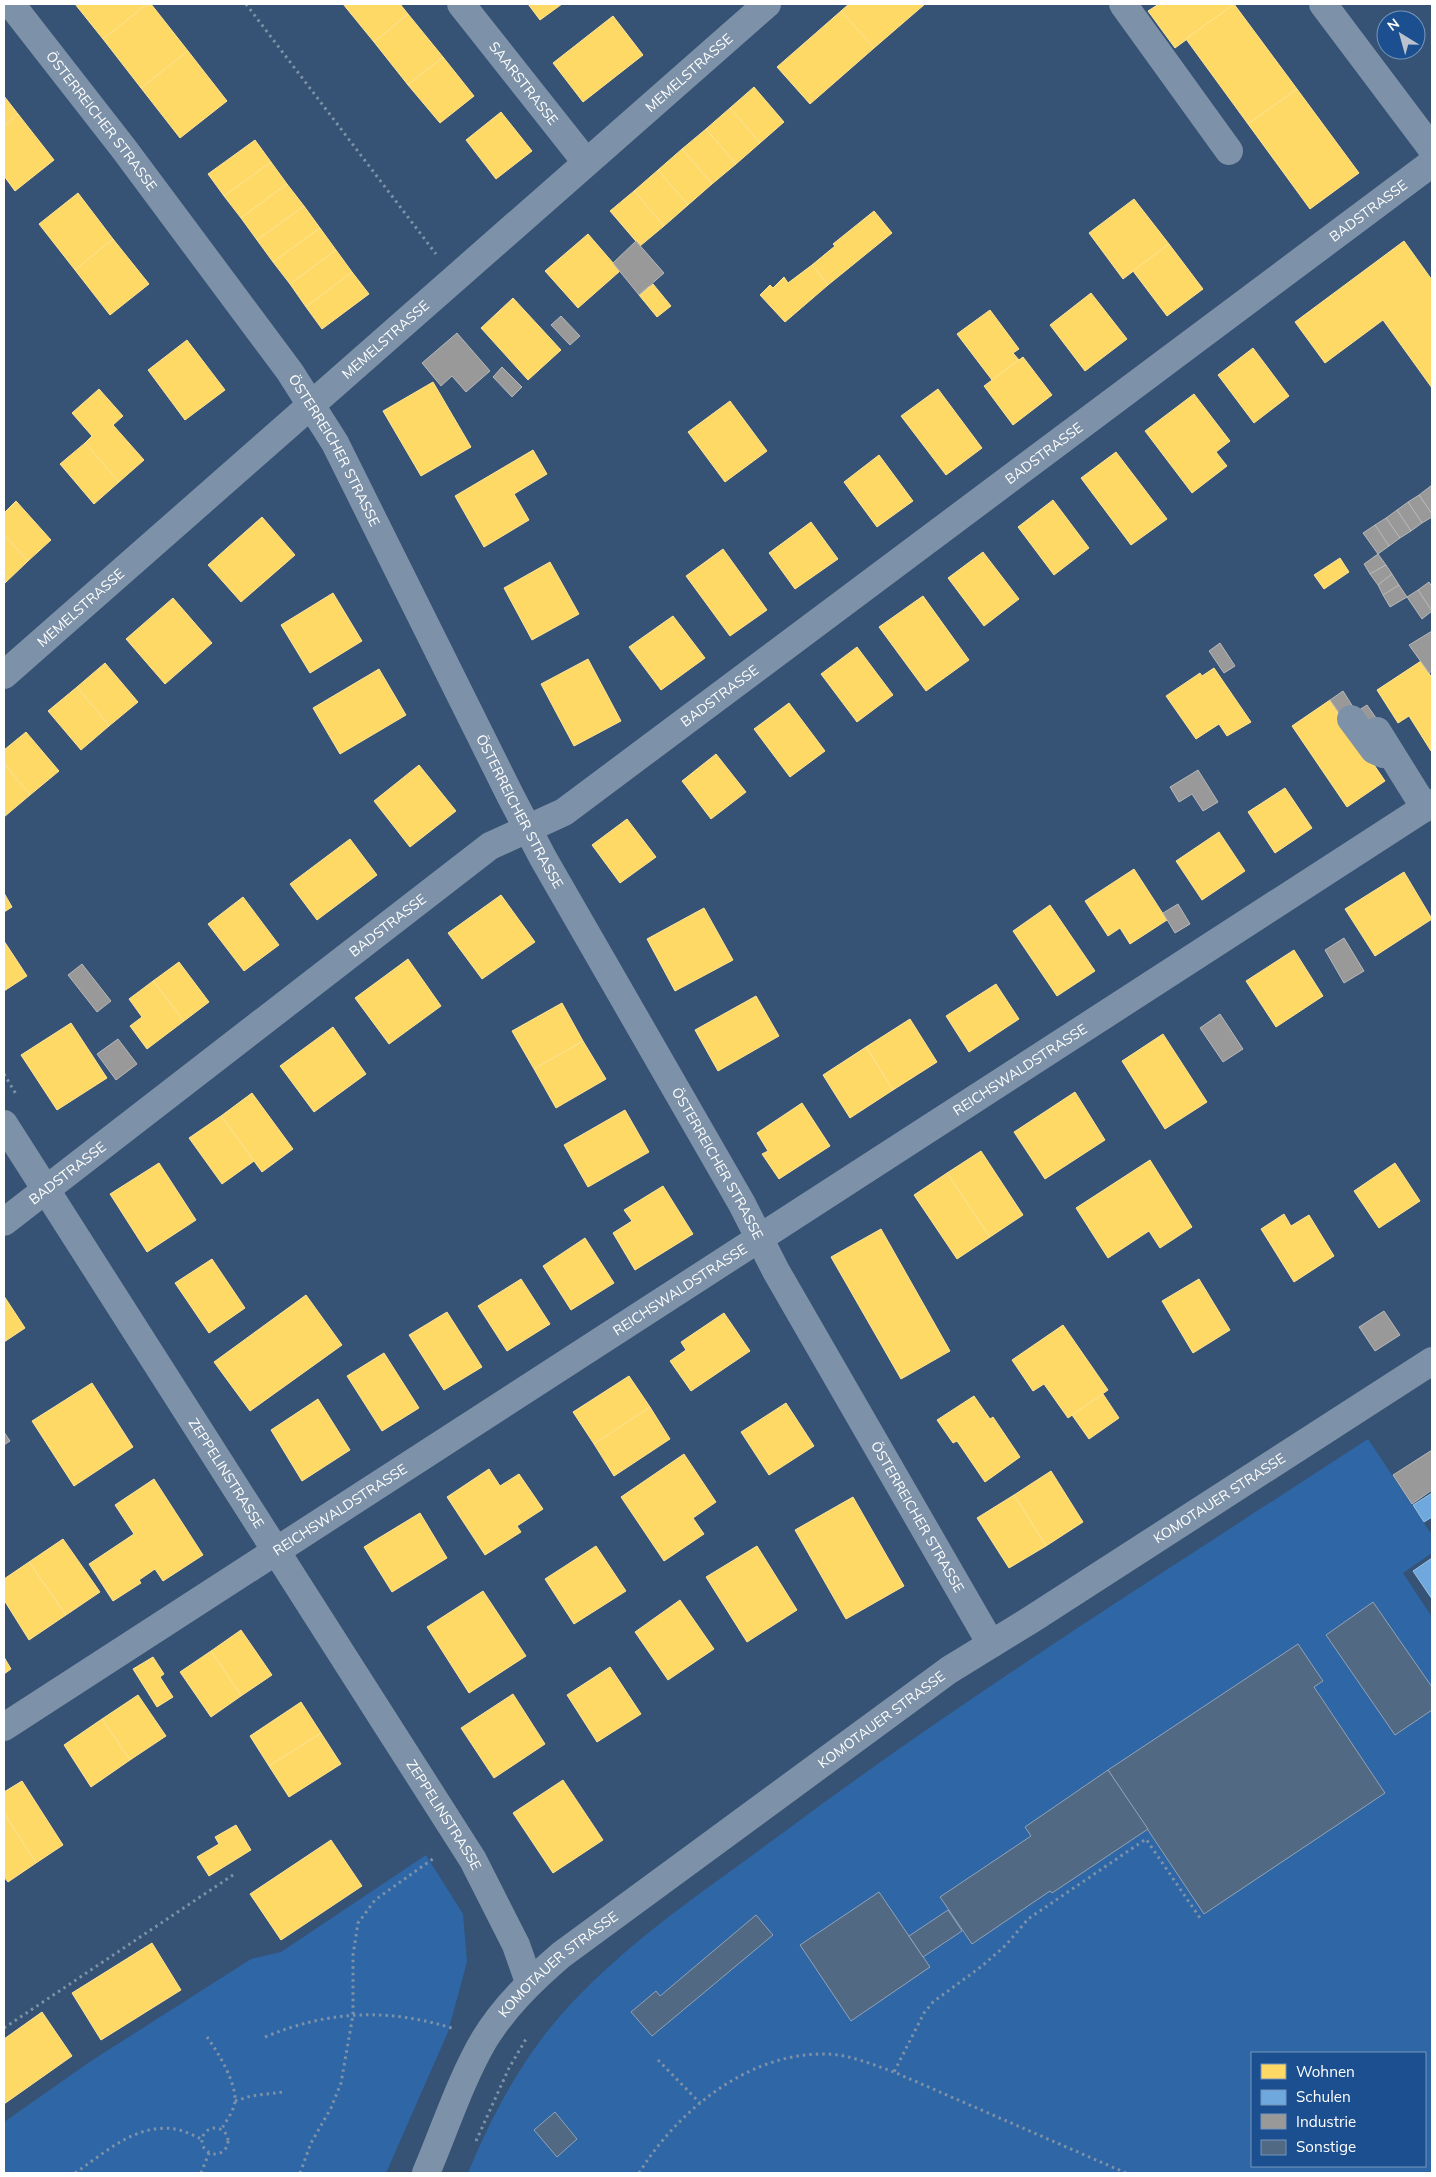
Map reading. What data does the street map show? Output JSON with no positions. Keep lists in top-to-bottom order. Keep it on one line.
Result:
{"streets":{"street":["MEMELSTRASSE","SAARSTRASSE","ÖSTERREICHER STRASSE","BADSTRASSE","REICHSWALDSTRASSE","ZEPPELINSTRASSE","KOMOTAUER STRASSE"]},"crossings":[["MEMELSTRASSE","SAARSTRASSE"],["MEMELSTRASSE","ÖSTERREICHER STRASSE"],["ÖSTERREICHER STRASSE","BADSTRASSE"],["ÖSTERREICHER STRASSE","REICHSWALDSTRASSE"],["ÖSTERREICHER STRASSE","KOMOTAUER STRASSE"],["BADSTRASSE","ZEPPELINSTRASSE"],["REICHSWALDSTRASSE","ZEPPELINSTRASSE"],["ZEPPELINSTRASSE","KOMOTAUER STRASSE"]],"legend":["Wohnen","Schulen","Industrie","Sonstige"],"north":"top left"}
